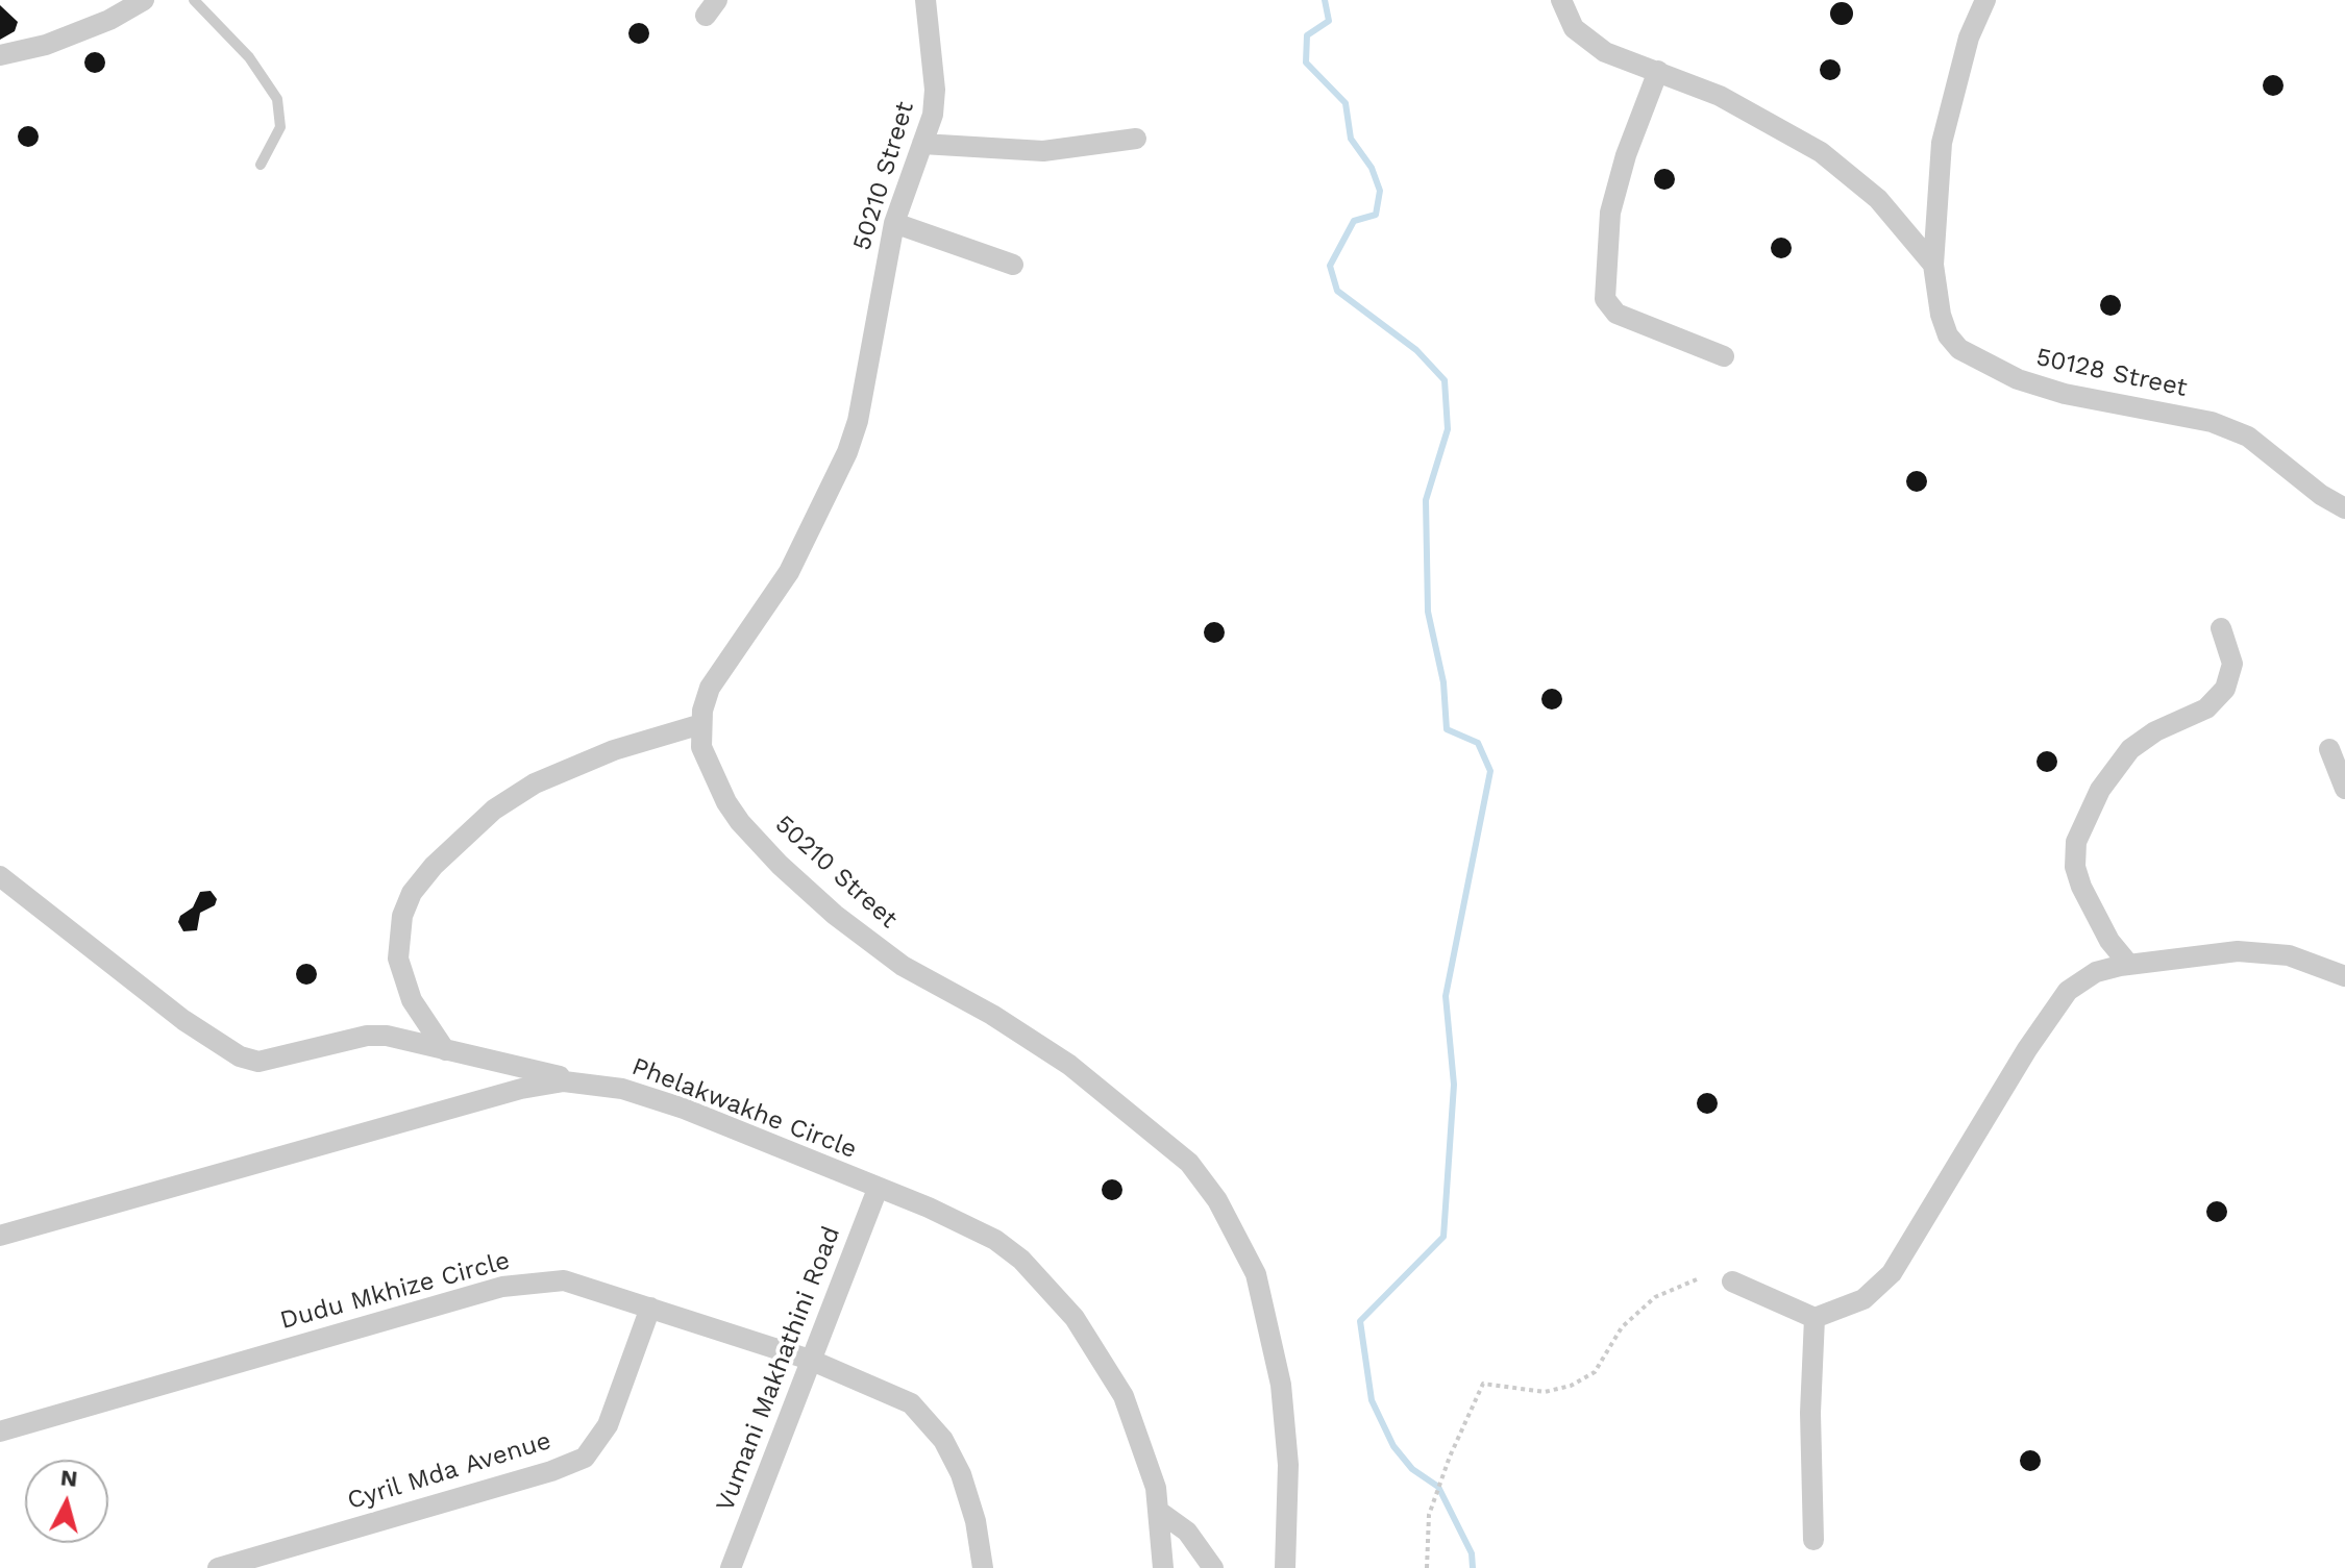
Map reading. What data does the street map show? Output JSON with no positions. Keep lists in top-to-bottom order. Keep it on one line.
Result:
{"streets":{"street":["50210 Street","50128 Street","Phelakwakhe Circle","Dudu Mkhize Circle","Vumani Makhathini Road","Cyril Mda Avenue"]},"crossings":[["Phelakwakhe Circle","Vumani Makhathini Road"],["Dudu Mkhize Circle","Vumani Makhathini Road"],["Dudu Mkhize Circle","Cyril Mda Avenue"]],"north":"top"}
